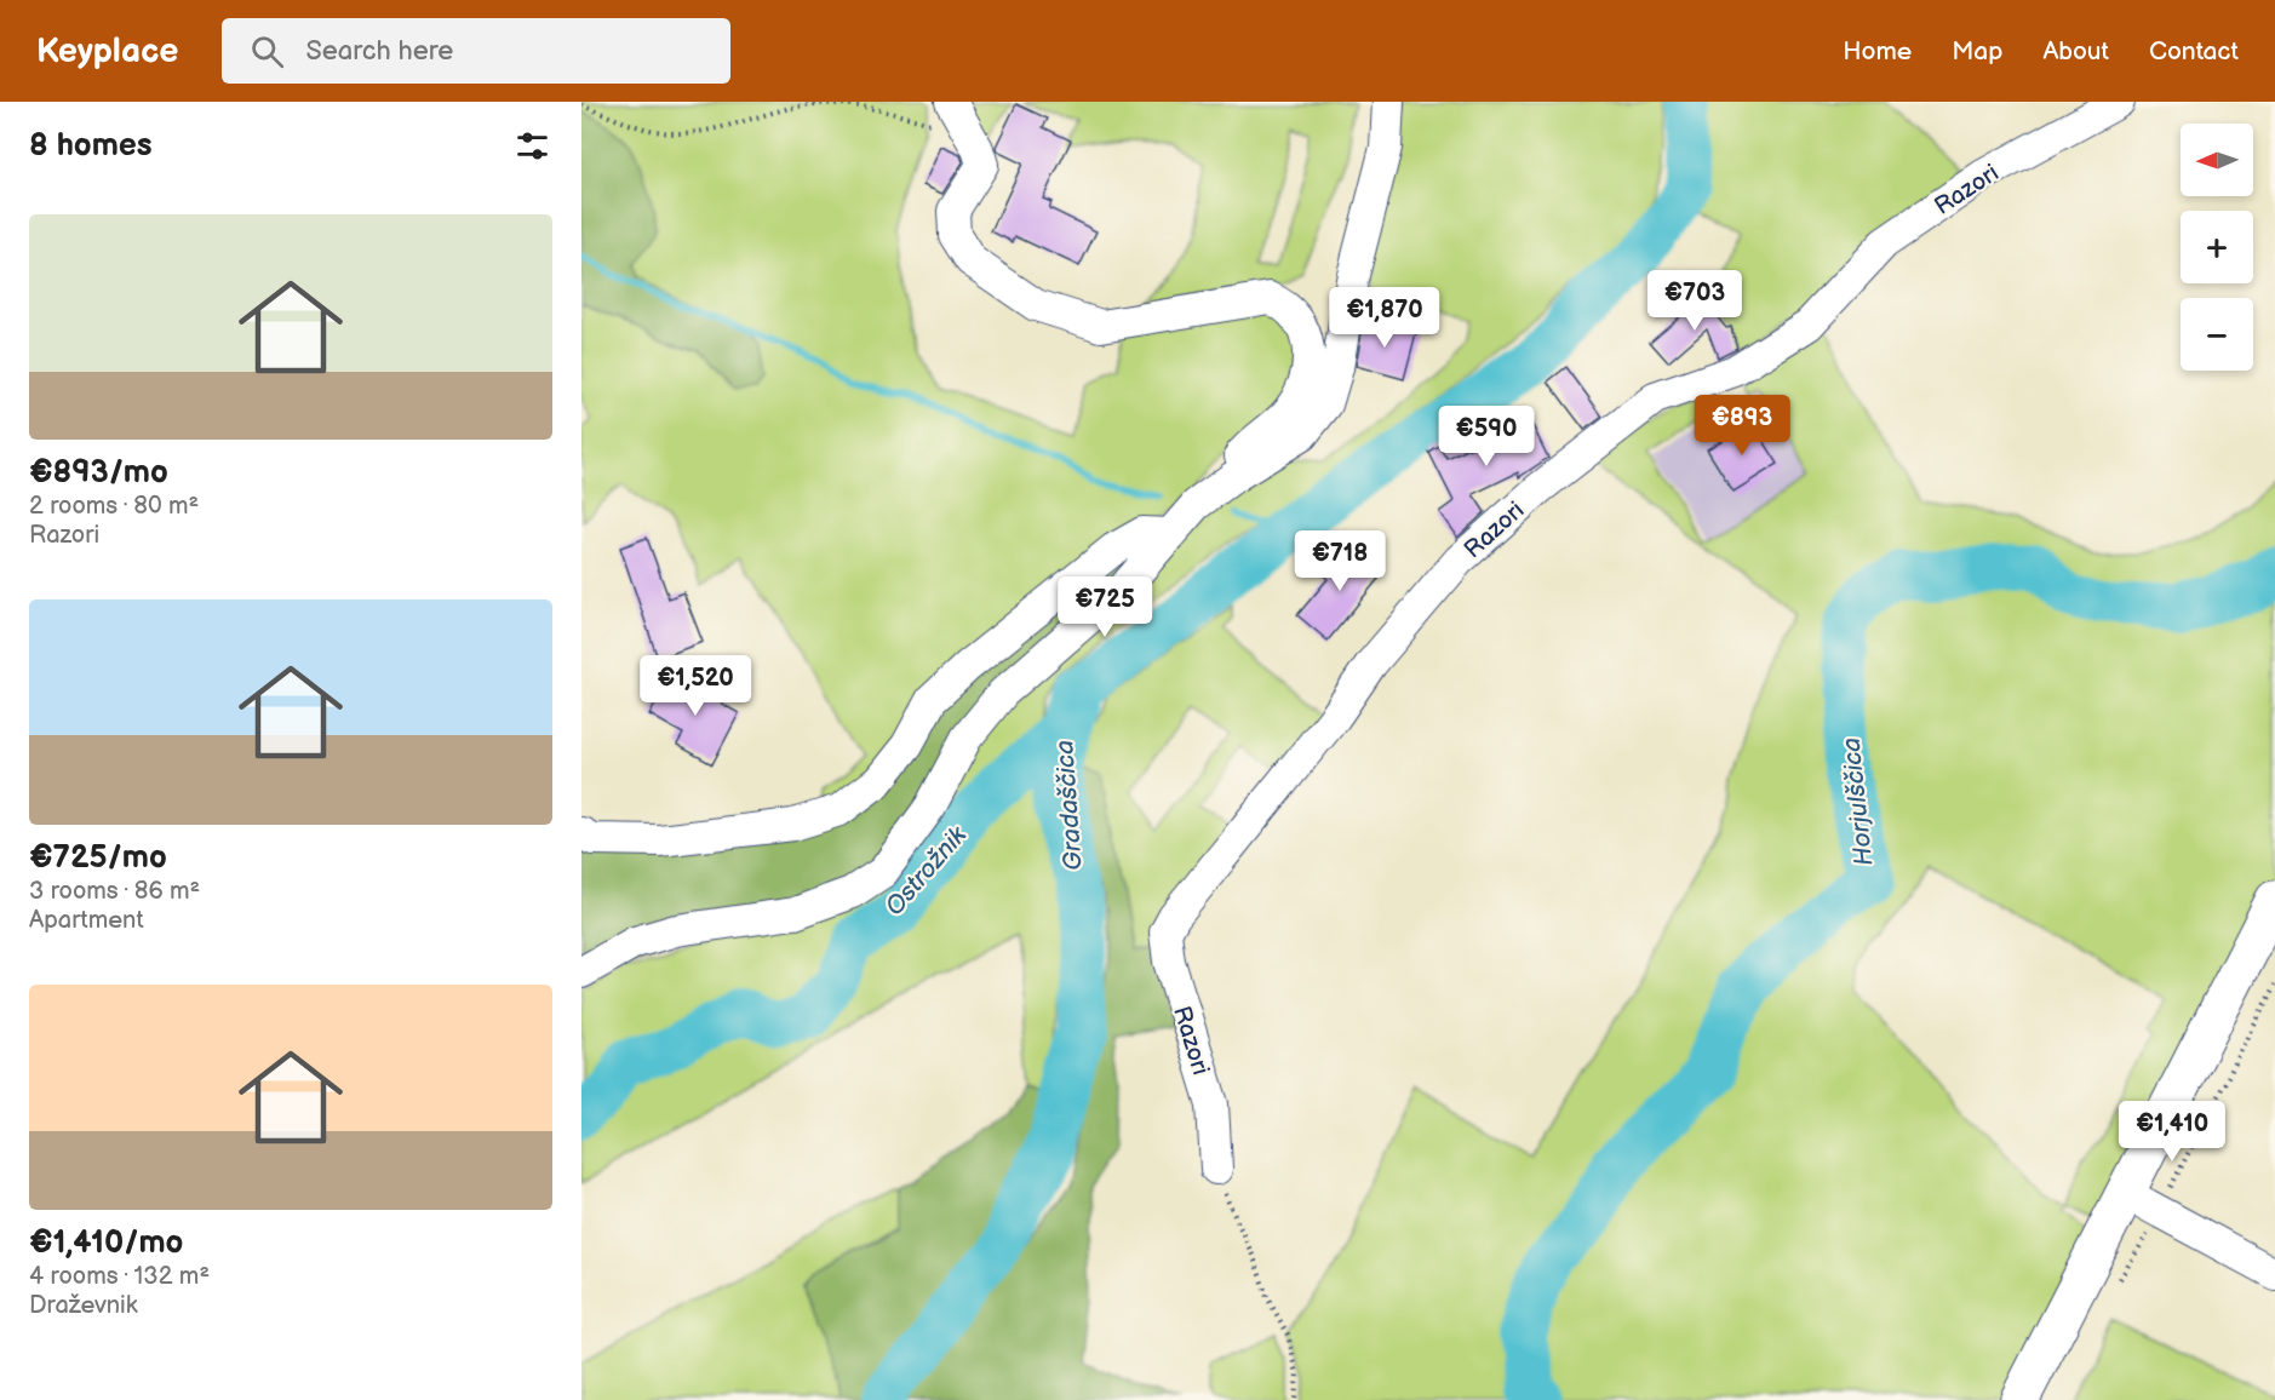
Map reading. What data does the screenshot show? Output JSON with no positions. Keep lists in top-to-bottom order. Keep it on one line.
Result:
{"streets":{"street":["Razori"]},"water":["Horjulščica","Gradaščica","Ostrožnik"],"north":"left","page":{"header":"Keyplace","search":"Search here","nav":["Home","Map","About","Contact"],"heading":"8 homes","map_buttons":["+","−"],"list":[{"name":"€893/mo","note":"2 rooms · 80 m² · Razori"},{"name":"€725/mo","note":"3 rooms · 86 m² · Apartment"},{"name":"€1,410/mo","note":"4 rooms · 132 m² · Draževnik"}],"price":["€703","€1,870","€893","€590","€718","€725","€1,520","€1,410"]}}
